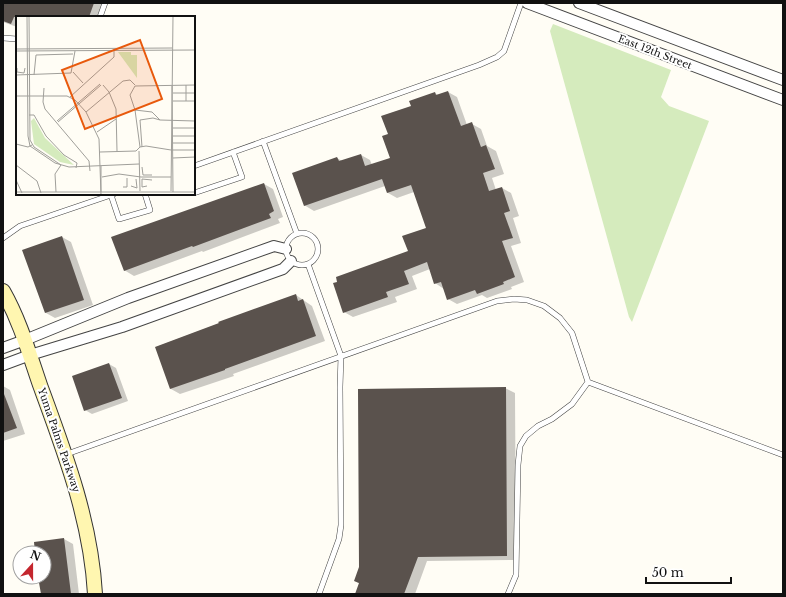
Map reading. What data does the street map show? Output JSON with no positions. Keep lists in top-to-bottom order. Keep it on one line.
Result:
{"streets":{"street":["East 12th Street","Yuma Palms Parkway"]},"scale_bar":"50 m","north":"top"}
